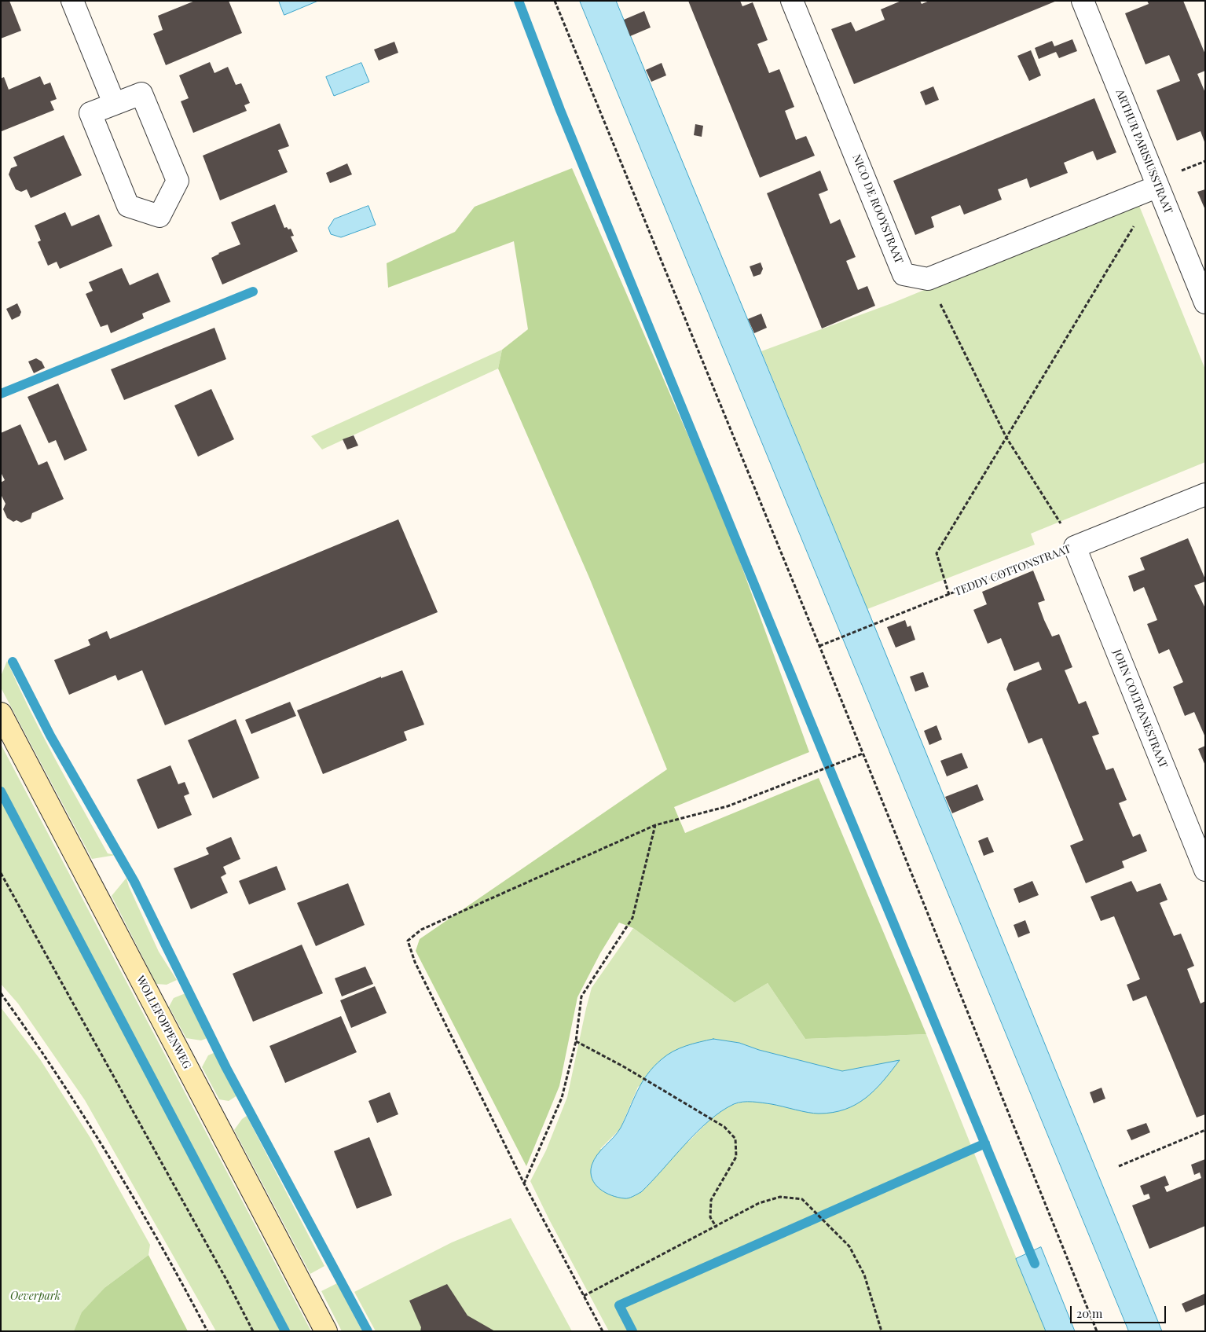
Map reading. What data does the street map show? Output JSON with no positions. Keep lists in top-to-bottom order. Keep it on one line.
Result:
{"streets":{"street":["ARTHUR PARISIUSSTRAAT","NICO DE ROOYSTRAAT","TEDDY COTTONSTRAAT","JOHN COLTRANESTRAAT","WOLLEFOPPENWEG"]},"crossings":[["TEDDY COTTONSTRAAT","JOHN COLTRANESTRAAT"]],"parks":["Oeverpark"],"scale_bar":"20 m"}
